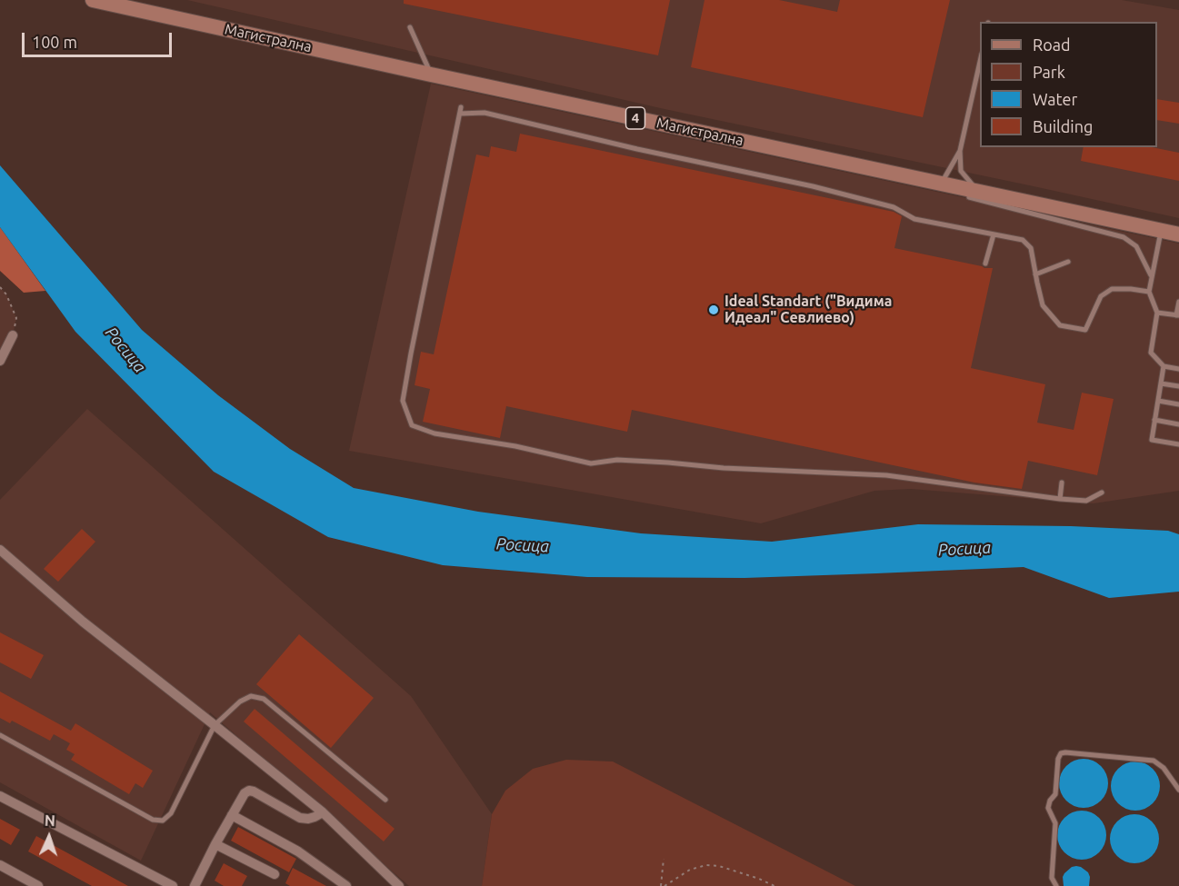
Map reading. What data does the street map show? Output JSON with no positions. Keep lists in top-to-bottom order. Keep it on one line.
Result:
{"streets":{"main road":["Магистрална","4"]},"water":["Росица"],"places":["Ideal Standart (\"Видима Идеал\" Севлиево)"],"legend":["Road","Park","Water","Building"],"scale_bar":"100 m","north":"top"}
